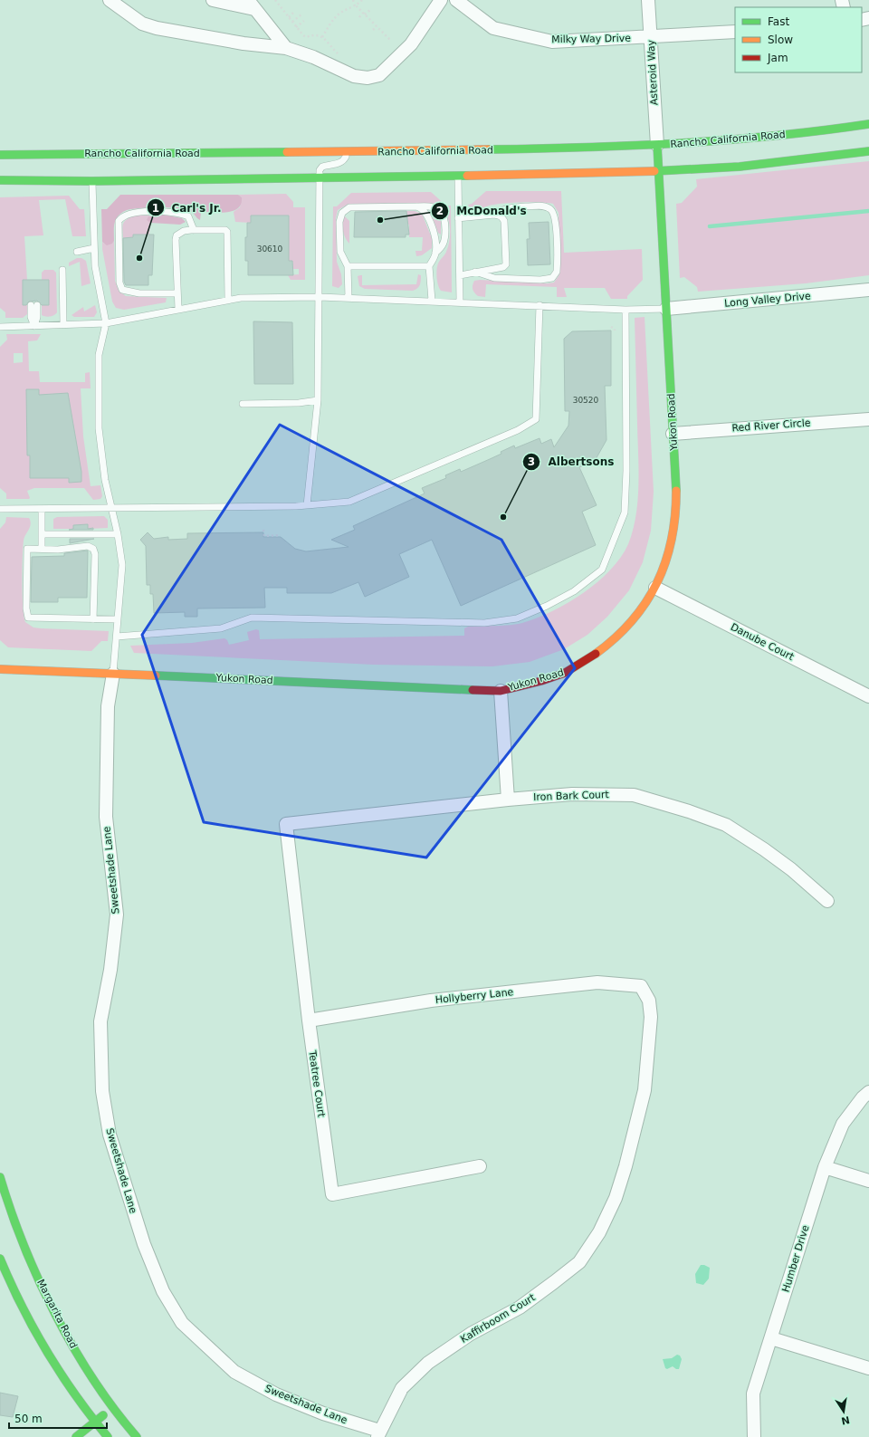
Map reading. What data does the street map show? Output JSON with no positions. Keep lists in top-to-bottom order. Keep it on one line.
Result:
{"streets":{"main road":["Rancho California Road","Yukon Road","Margarita Road"],"street":["Milky Way Drive","Asteroid Way","Long Valley Drive","Red River Circle","Danube Court","Iron Bark Court","Sweetshade Lane","Hollyberry Lane","Teatree Court","Humber Drive","Kaffirboom Court"]},"crossings":[["Milky Way Drive","Asteroid Way"],["Asteroid Way","Rancho California Road"],["Asteroid Way","Yukon Road"],["Rancho California Road","Yukon Road"],["Long Valley Drive","Yukon Road"],["Yukon Road","Red River Circle"],["Yukon Road","Danube Court"],["Yukon Road","Sweetshade Lane"],["Iron Bark Court","Teatree Court"],["Sweetshade Lane","Kaffirboom Court"],["Hollyberry Lane","Teatree Court"],["Hollyberry Lane","Kaffirboom Court"]],"places":["McDonald's","Carl's Jr.","Albertsons"],"house_numbers":["30610","30520"],"legend":["Fast","Slow","Jam"],"scale_bar":"50 m","north":"bottom"}
